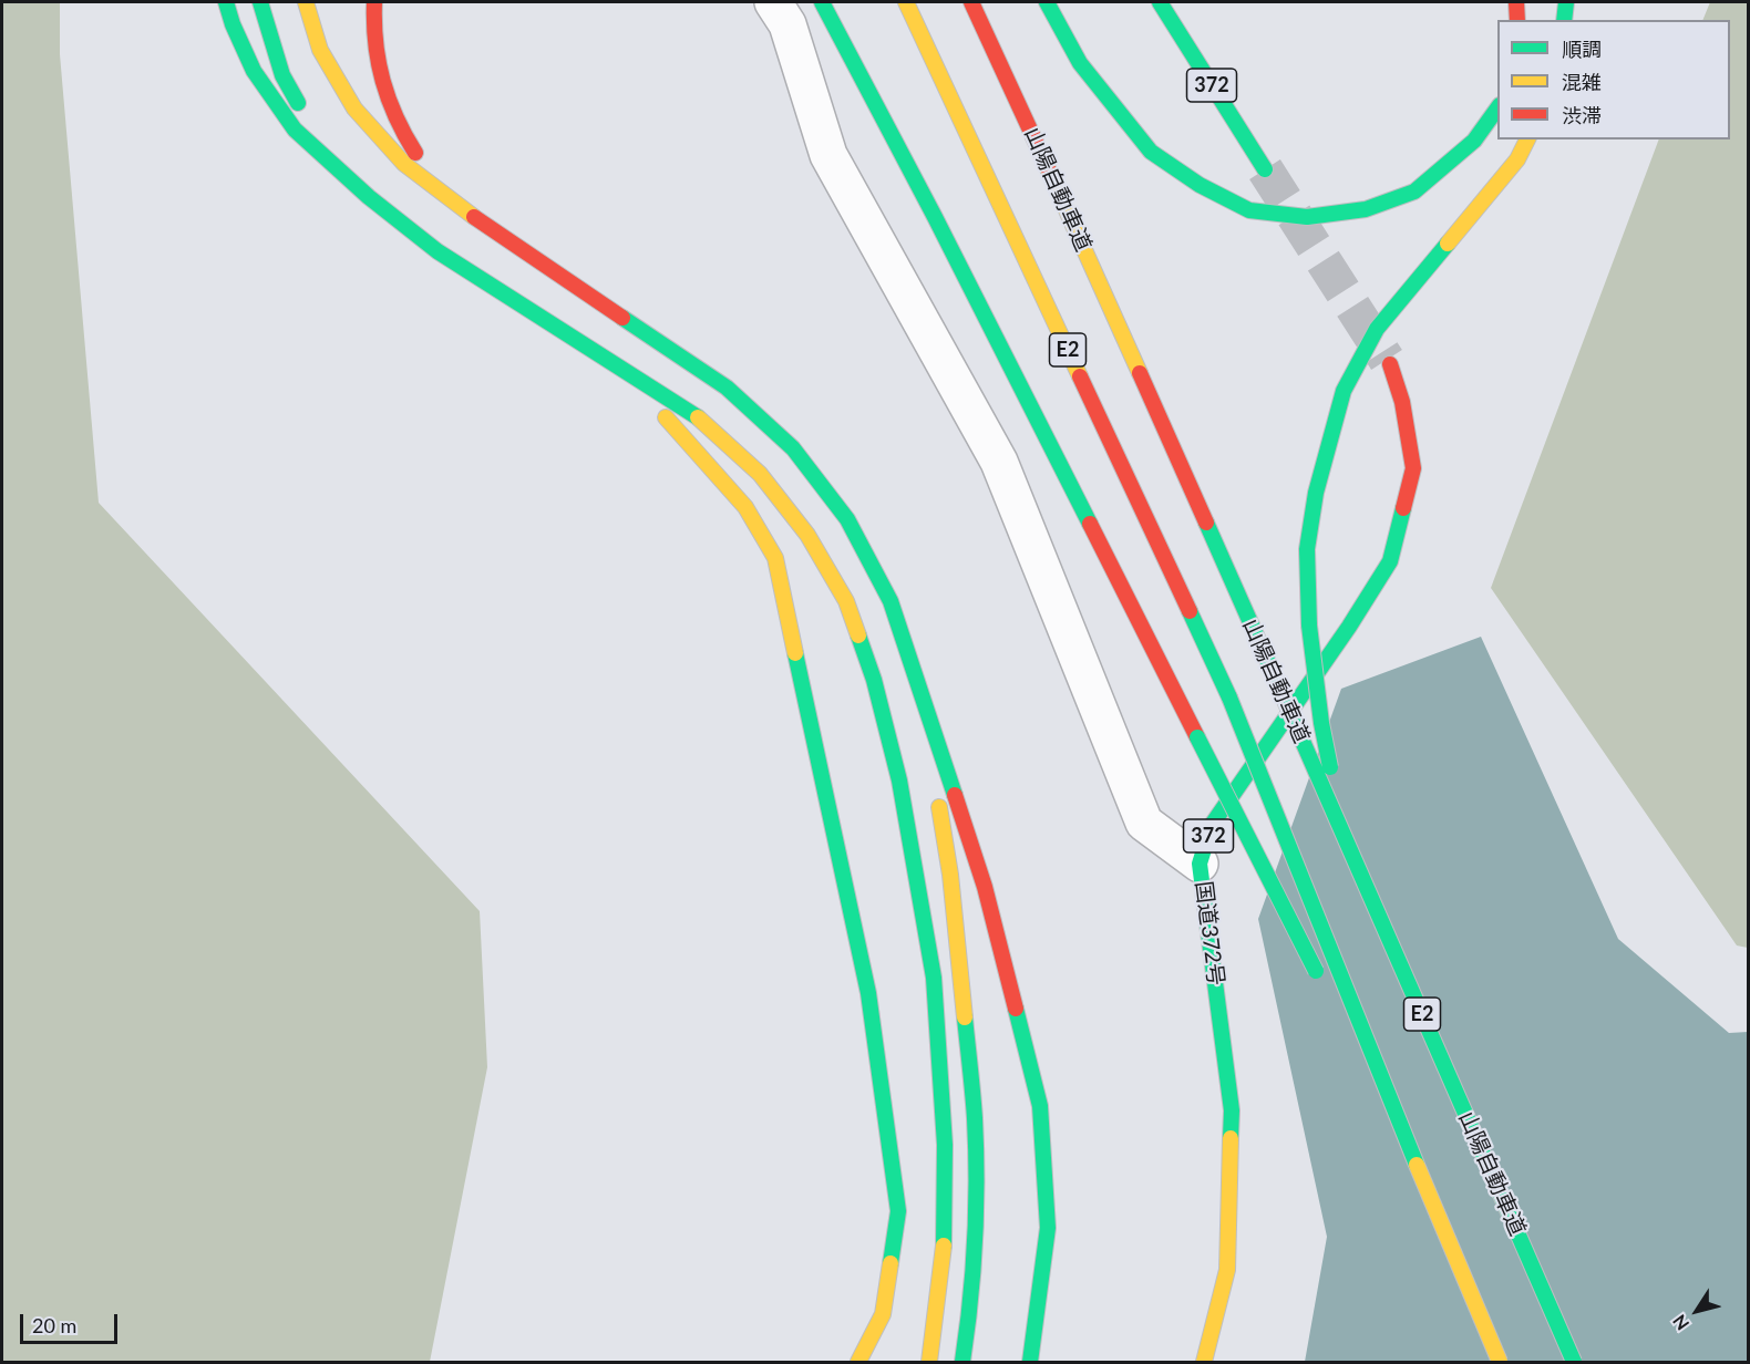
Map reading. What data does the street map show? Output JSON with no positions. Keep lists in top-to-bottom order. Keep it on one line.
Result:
{"streets":{"highway":["372","山陽自動車道","E2","国道372号"]},"legend":["順調","混雑","渋滞"],"scale_bar":"20 m","north":"bottom left"}
